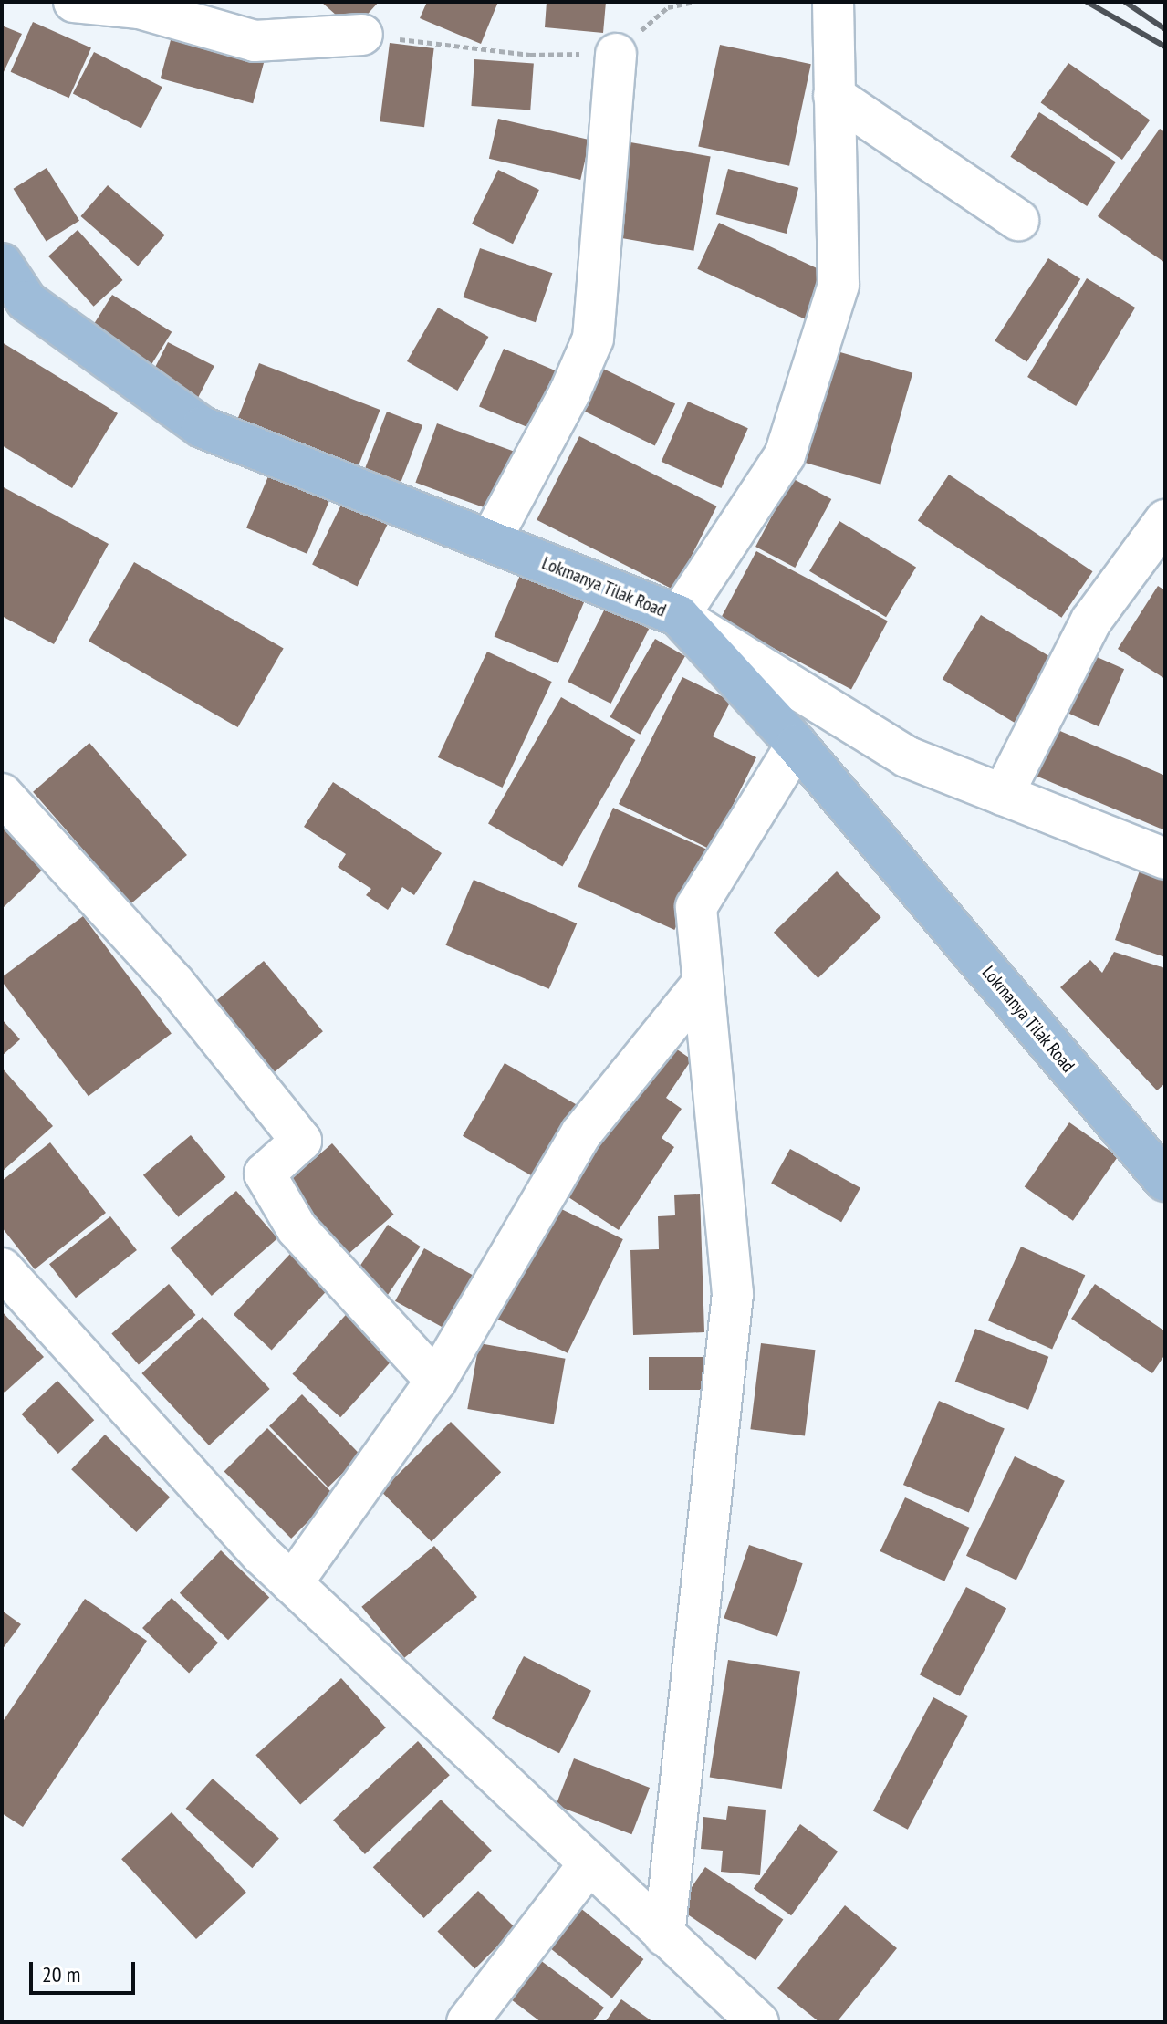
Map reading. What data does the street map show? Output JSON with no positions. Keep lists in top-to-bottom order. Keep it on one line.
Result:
{"streets":{"main road":["Lokmanya Tilak Road"]},"scale_bar":"20 m"}
